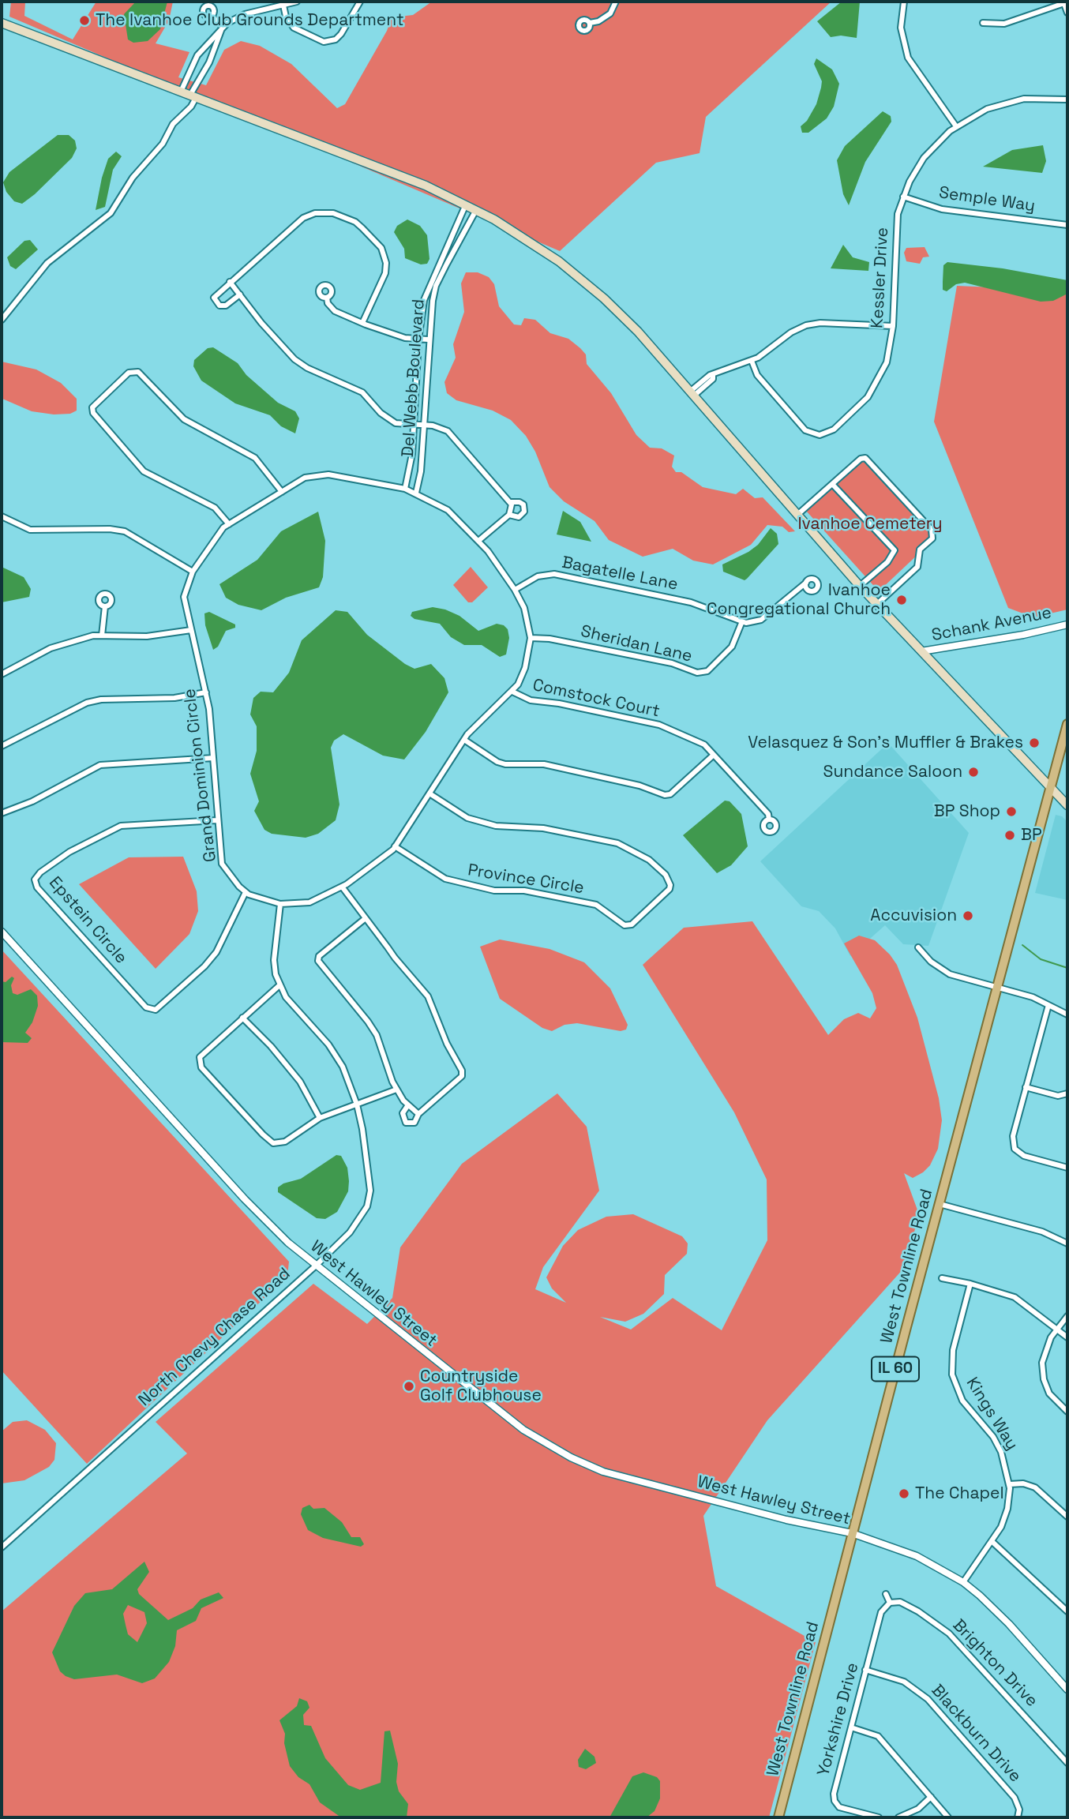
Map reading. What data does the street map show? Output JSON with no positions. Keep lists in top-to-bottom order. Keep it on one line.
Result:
{"streets":{"main road":["West Townline Road","IL 60"],"street":["Semple Way","Kessler Drive","Del Webb Boulevard","Bagatelle Lane","Schank Avenue","Sheridan Lane","Comstock Court","Grand Dominion Circle","Province Circle","Epstein Circle","West Hawley Street","North Chevy Chase Road","Kings Way","Brighton Drive","Yorkshire Drive","Blackburn Drive"]},"crossings":[["Semple Way","Kessler Drive"],["Del Webb Boulevard","Grand Dominion Circle"],["Bagatelle Lane","Sheridan Lane"],["Bagatelle Lane","Grand Dominion Circle"],["Sheridan Lane","Grand Dominion Circle"],["Comstock Court","Grand Dominion Circle"],["Grand Dominion Circle","Province Circle"],["Grand Dominion Circle","Epstein Circle"],["Grand Dominion Circle","North Chevy Chase Road"],["West Townline Road","West Hawley Street"],["West Townline Road","IL 60"],["West Hawley Street","North Chevy Chase Road"],["West Hawley Street","Kings Way"],["Brighton Drive","Yorkshire Drive"],["Yorkshire Drive","Blackburn Drive"]],"parks":["Ivanhoe Cemetery"],"places":["The Ivanhoe Club Grounds Department","Ivanhoe Congregational Church","Velasquez & Son's Muffler & Brakes","Sundance Saloon","BP Shop","BP","Accuvision","Countryside Golf Clubhouse","The Chapel"]}
